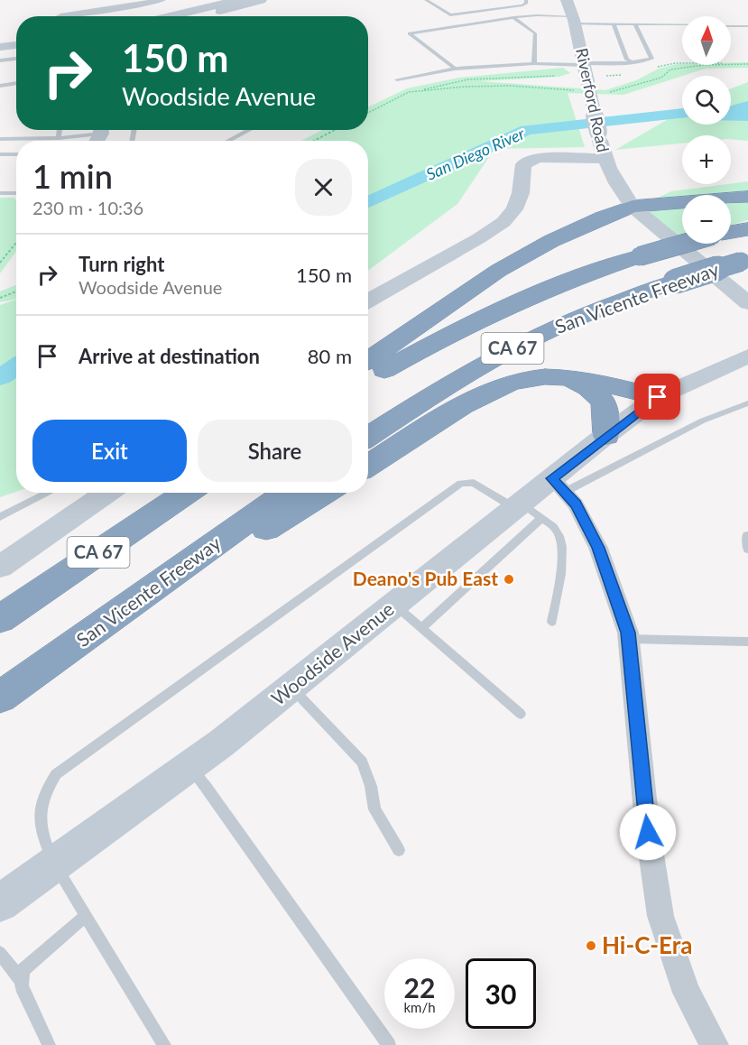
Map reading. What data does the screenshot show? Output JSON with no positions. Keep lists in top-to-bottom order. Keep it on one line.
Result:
{"streets":{"highway":["San Vicente Freeway","CA 67"],"main road":["Riverford Road","Woodside Avenue"]},"water":["San Diego River"],"places":["Deano's Pub East","Hi-C-Era"],"north":"top","page":{"map_buttons":["+","−"],"turn":["150 m","Woodside Avenue"],"heading":["1 min","230 m · 10:36"],"list":[{"name":"Turn right","note":"Woodside Avenue","value":"150 m"},{"name":"Arrive at destination","value":"80 m"}],"buttons":["Exit","Share"],"speed":"22 km/h","limit":"30"}}
